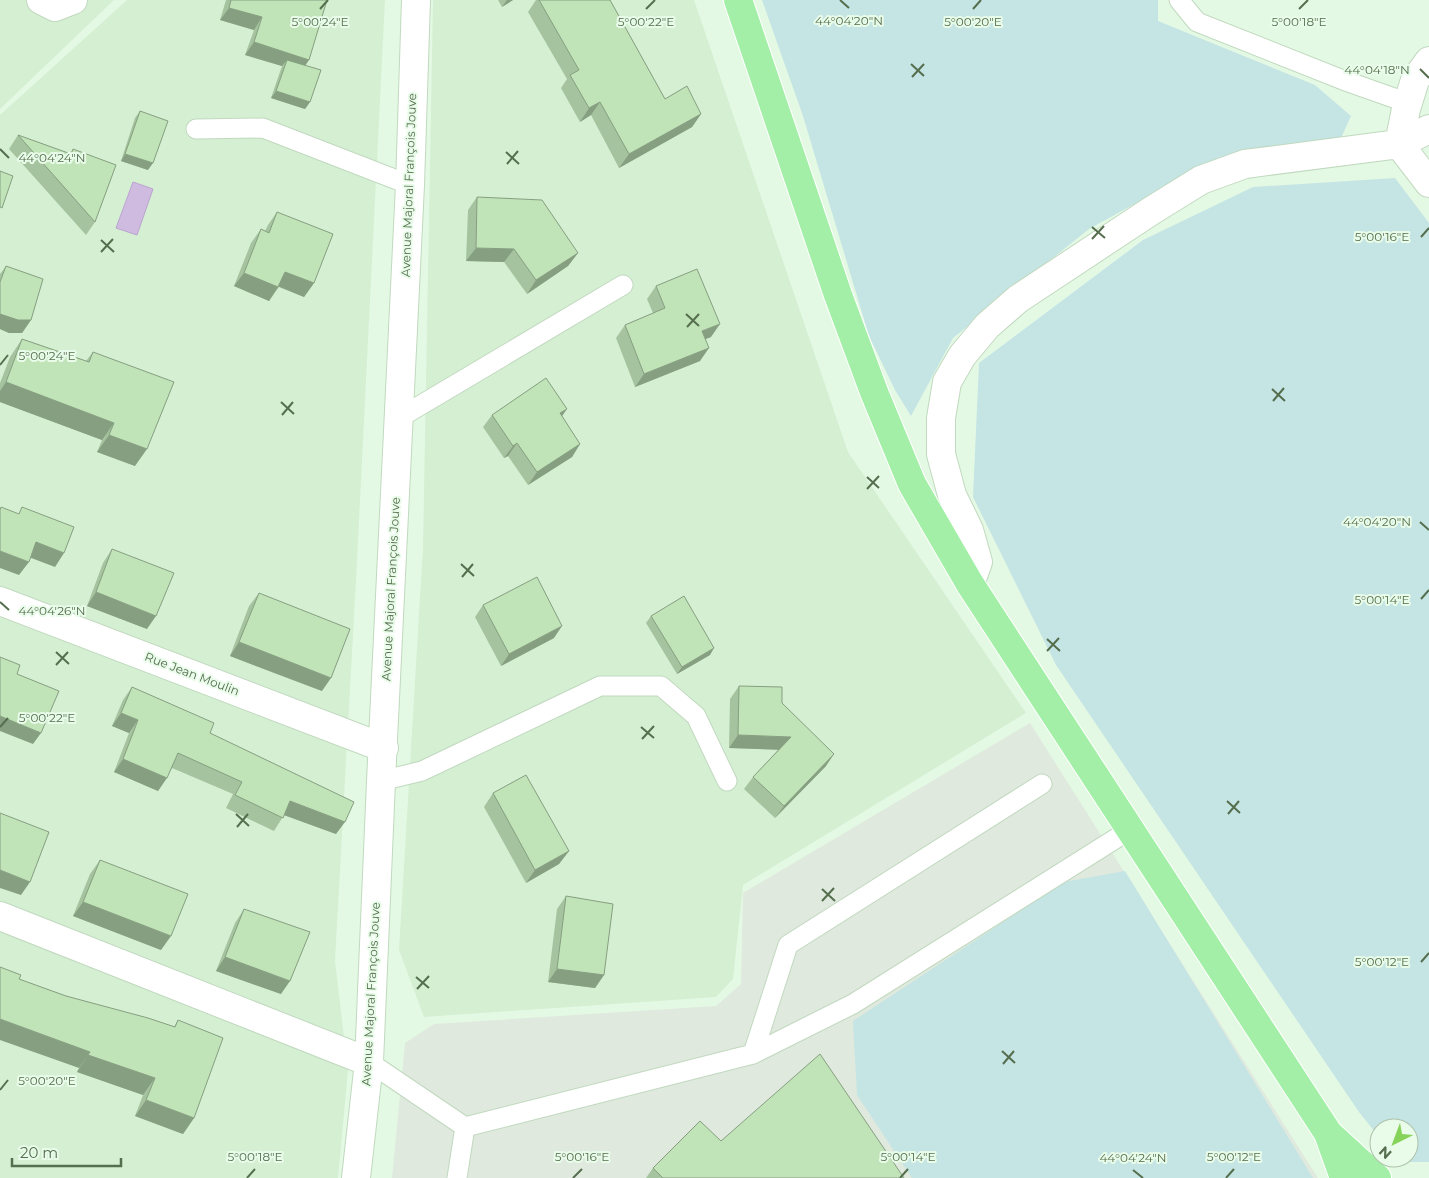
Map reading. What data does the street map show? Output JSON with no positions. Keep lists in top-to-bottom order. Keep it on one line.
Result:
{"streets":{"street":["Avenue Majoral François Jouve","Rue Jean Moulin"]},"crossings":[["Avenue Majoral François Jouve","Rue Jean Moulin"]],"scale_bar":"20 m","north":"bottom left","coordinates":["44°04'20\"N","5°00'24\"E","5°00'22\"E","5°00'20\"E","5°00'18\"E","44°04'18\"N","44°04'24\"N","5°00'16\"E","5°00'14\"E","44°04'26\"N","5°00'12\"E"]}
